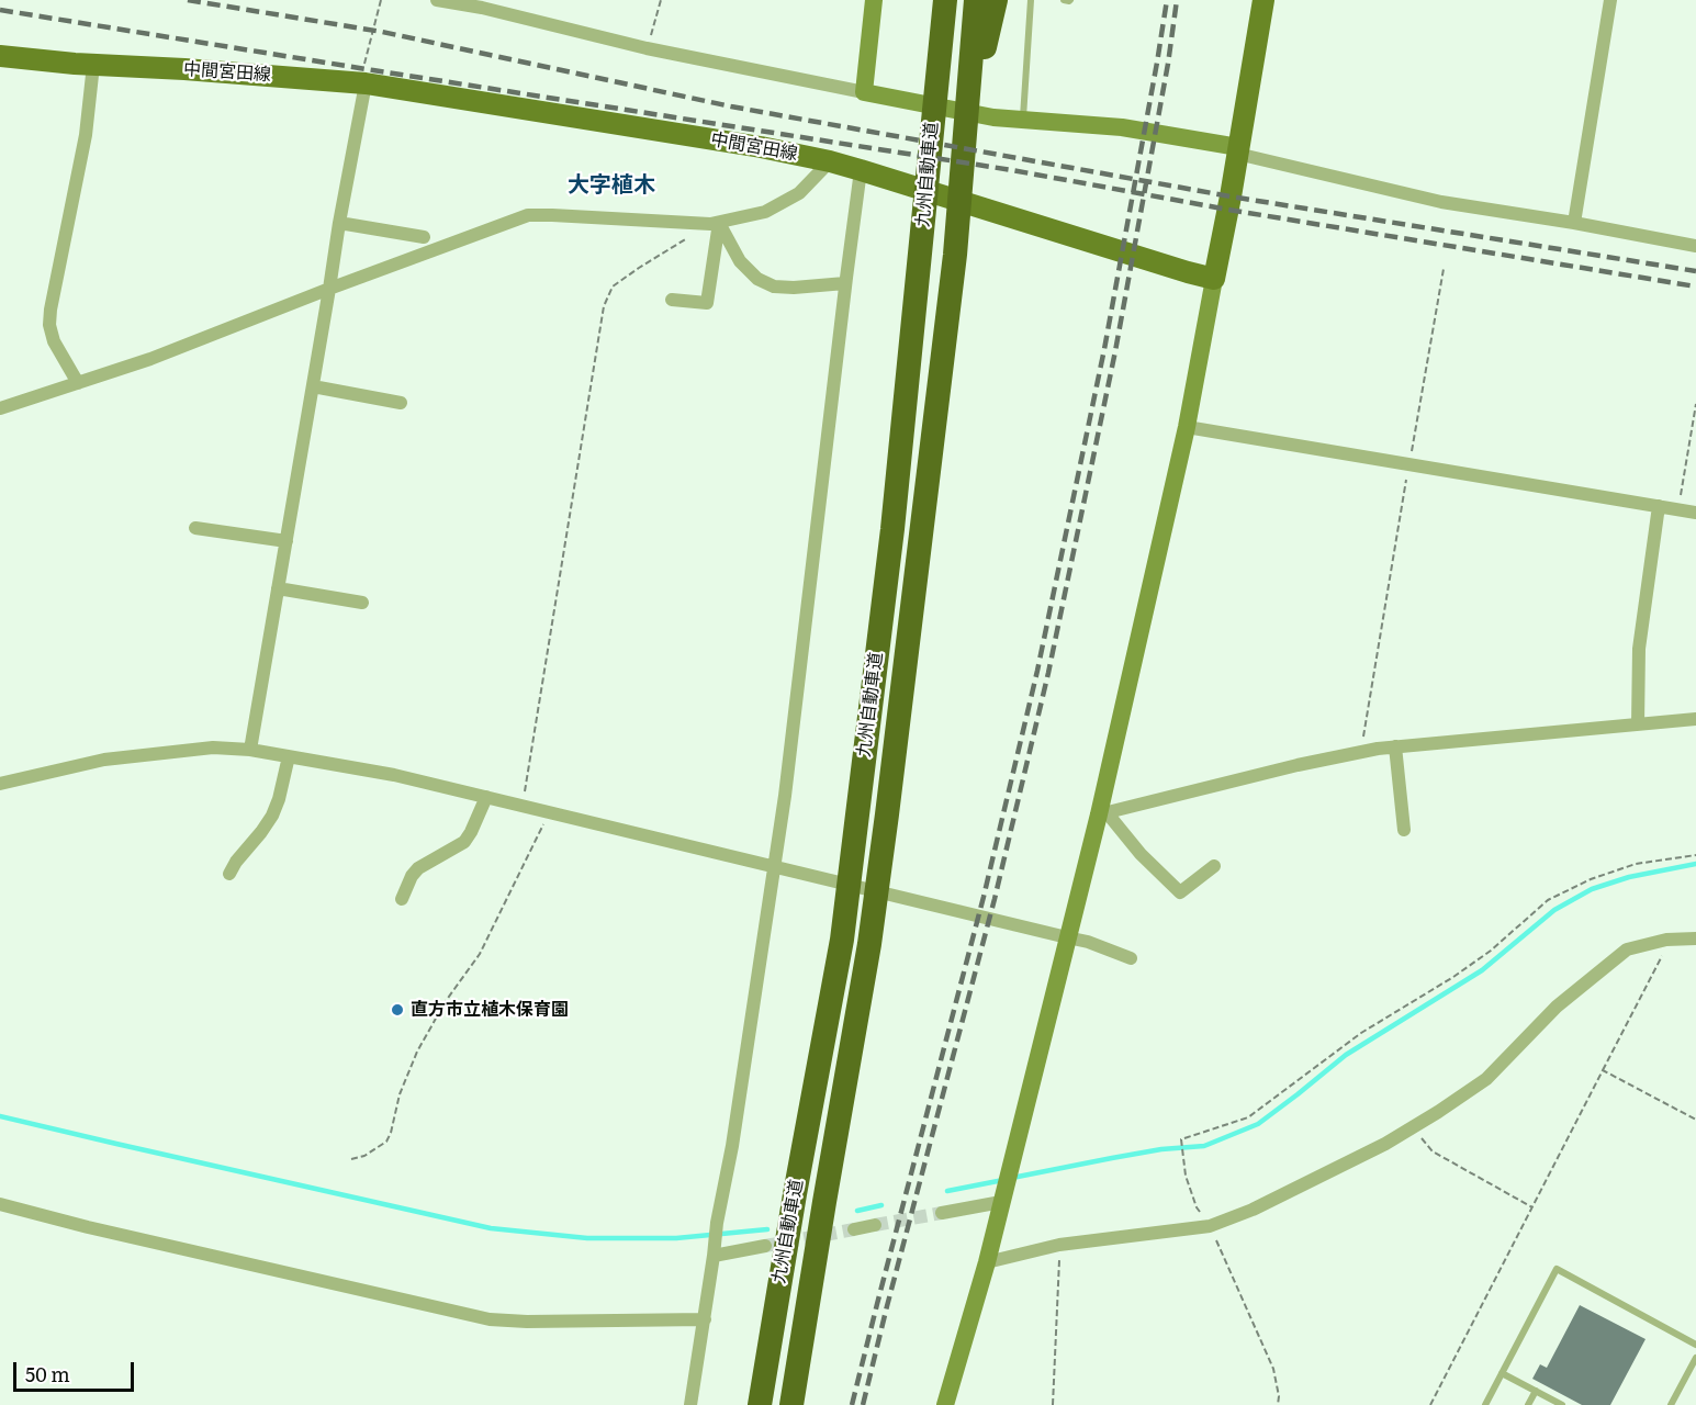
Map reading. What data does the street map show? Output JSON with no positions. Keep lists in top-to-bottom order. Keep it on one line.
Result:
{"streets":{"highway":["九州自動車道"],"main road":["中間宮田線"]},"districts":["大字植木"],"places":["直方市立植木保育園"],"scale_bar":"50 m"}
